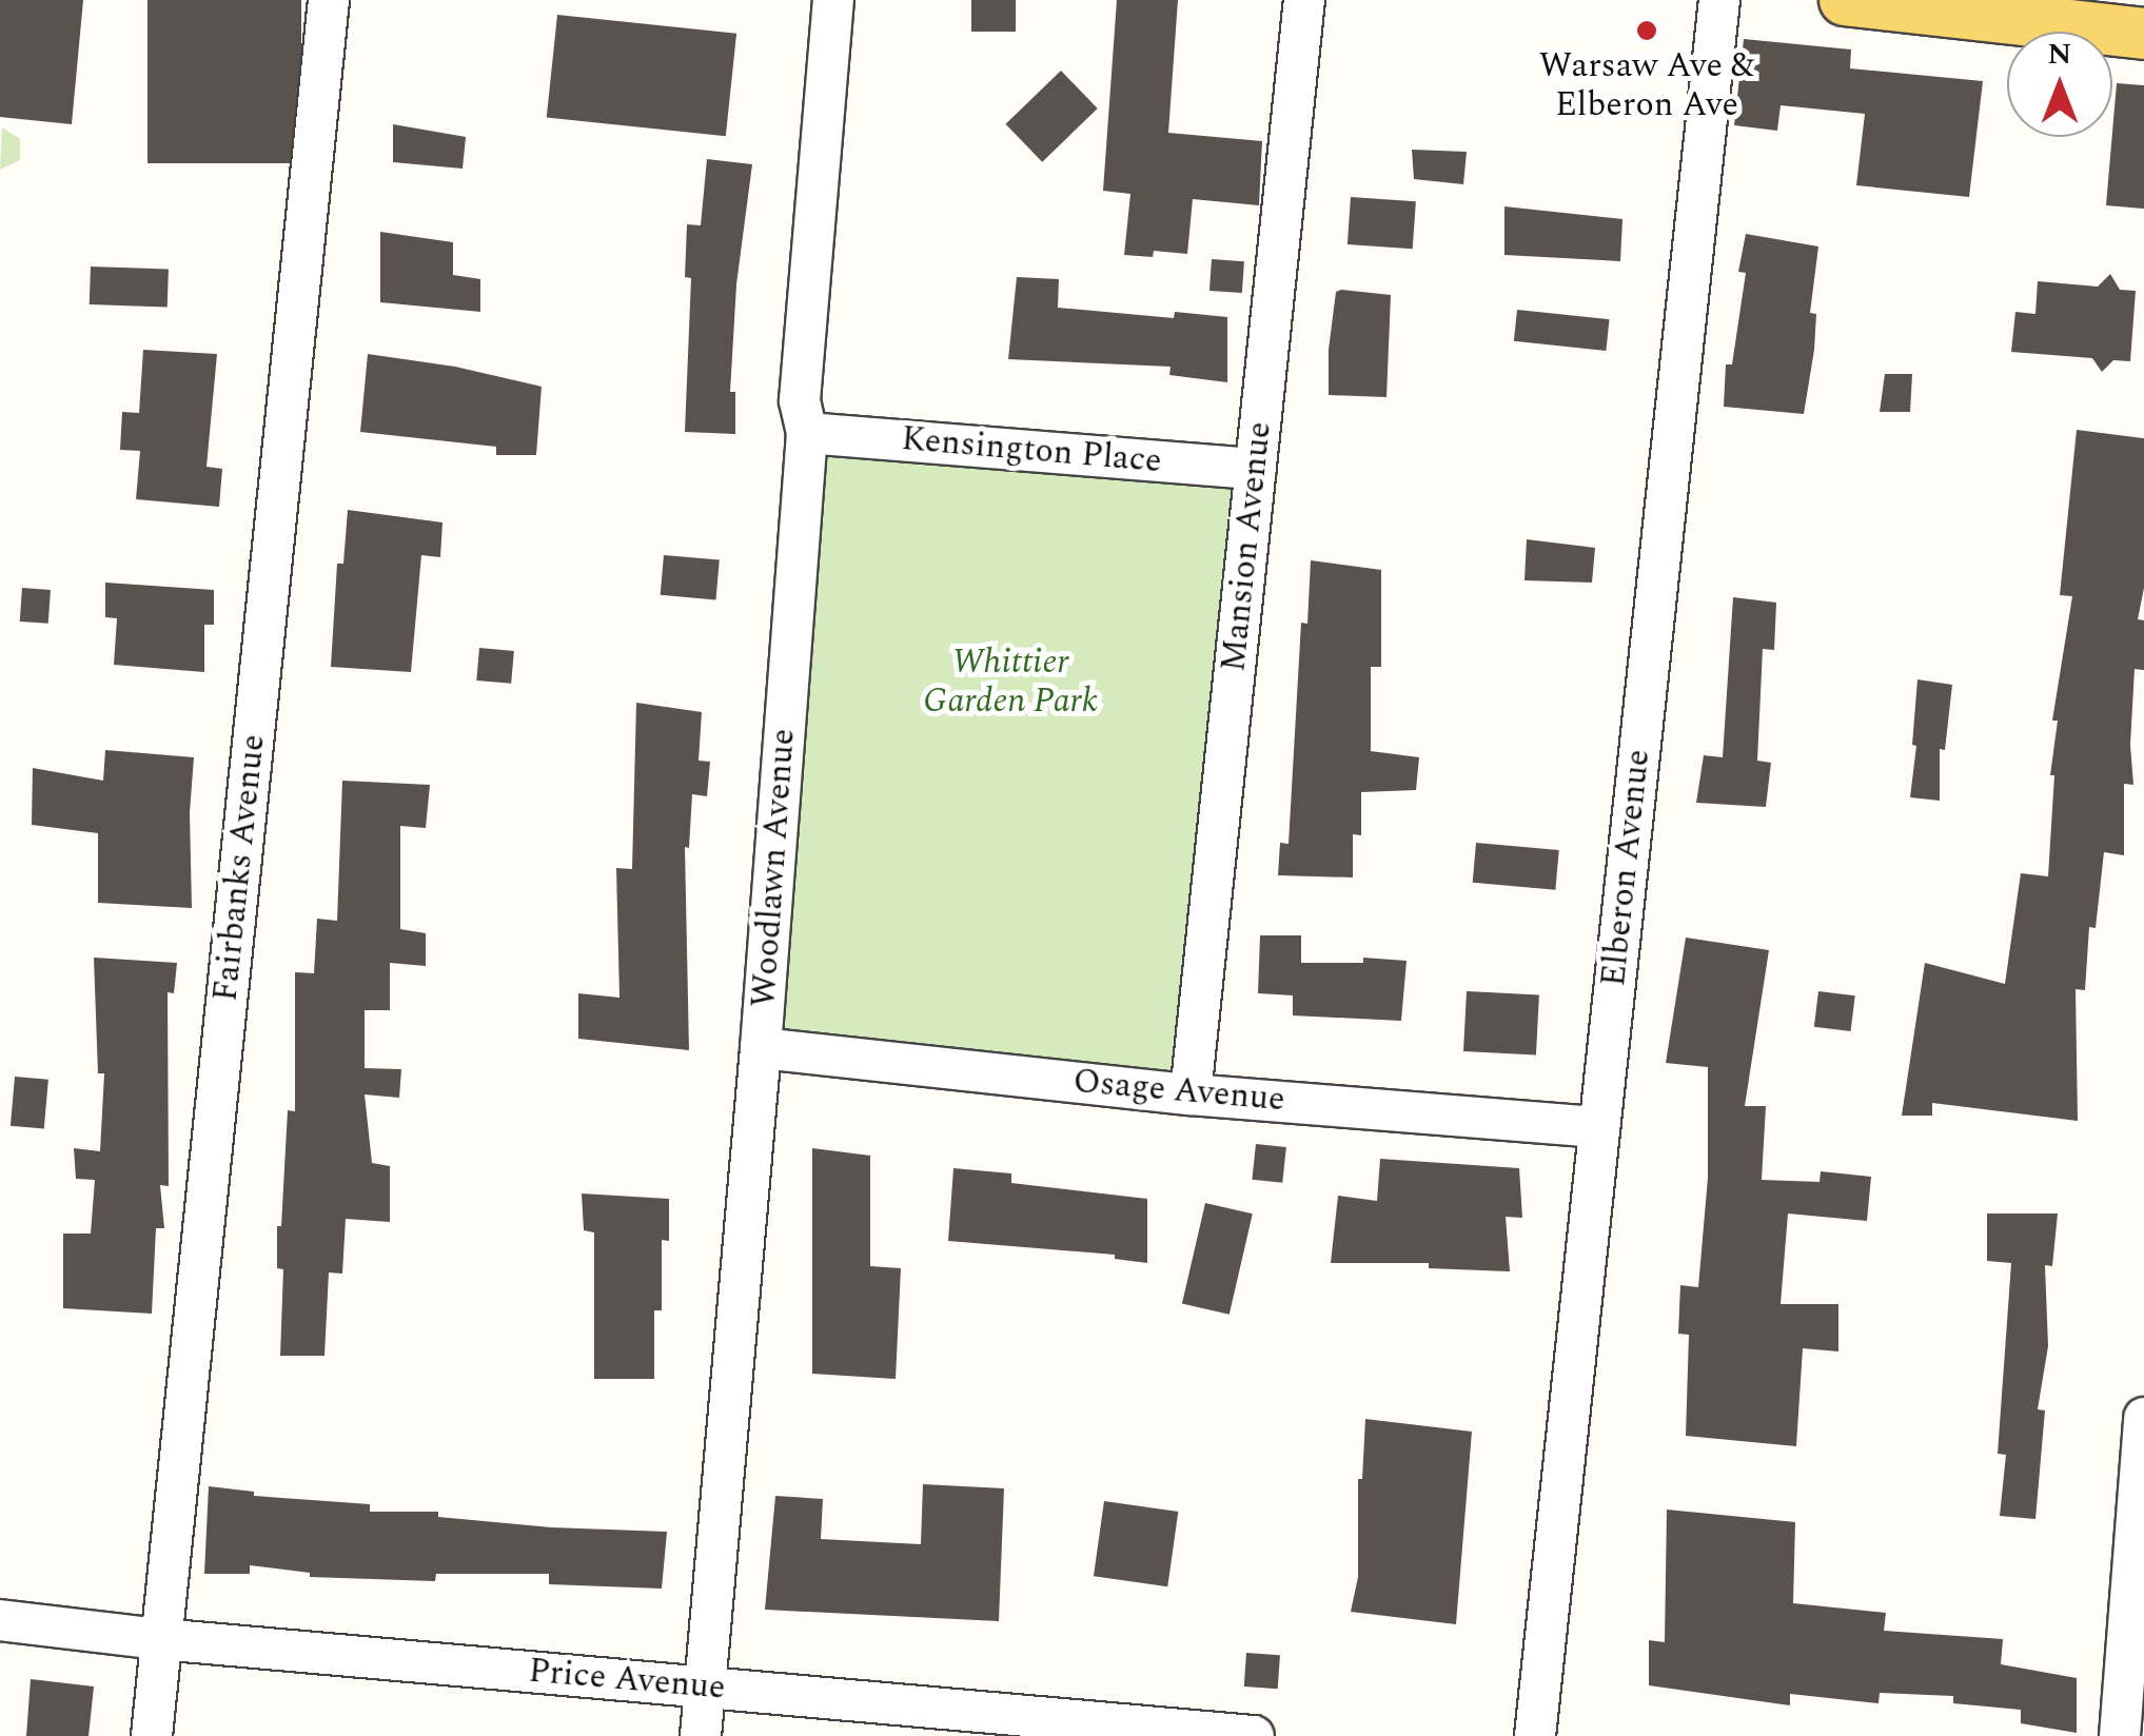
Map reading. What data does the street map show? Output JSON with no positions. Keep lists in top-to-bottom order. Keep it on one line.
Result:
{"streets":{"street":["Kensington Place","Mansion Avenue","Fairbanks Avenue","Woodlawn Avenue","Elberon Avenue","Osage Avenue","Price Avenue"]},"crossings":[["Kensington Place","Mansion Avenue"],["Kensington Place","Woodlawn Avenue"],["Mansion Avenue","Osage Avenue"],["Fairbanks Avenue","Price Avenue"],["Woodlawn Avenue","Osage Avenue"],["Woodlawn Avenue","Price Avenue"],["Elberon Avenue","Osage Avenue"]],"parks":["Whittier Garden Park"],"places":["Warsaw Ave & Elberon Ave"],"north":"top"}
